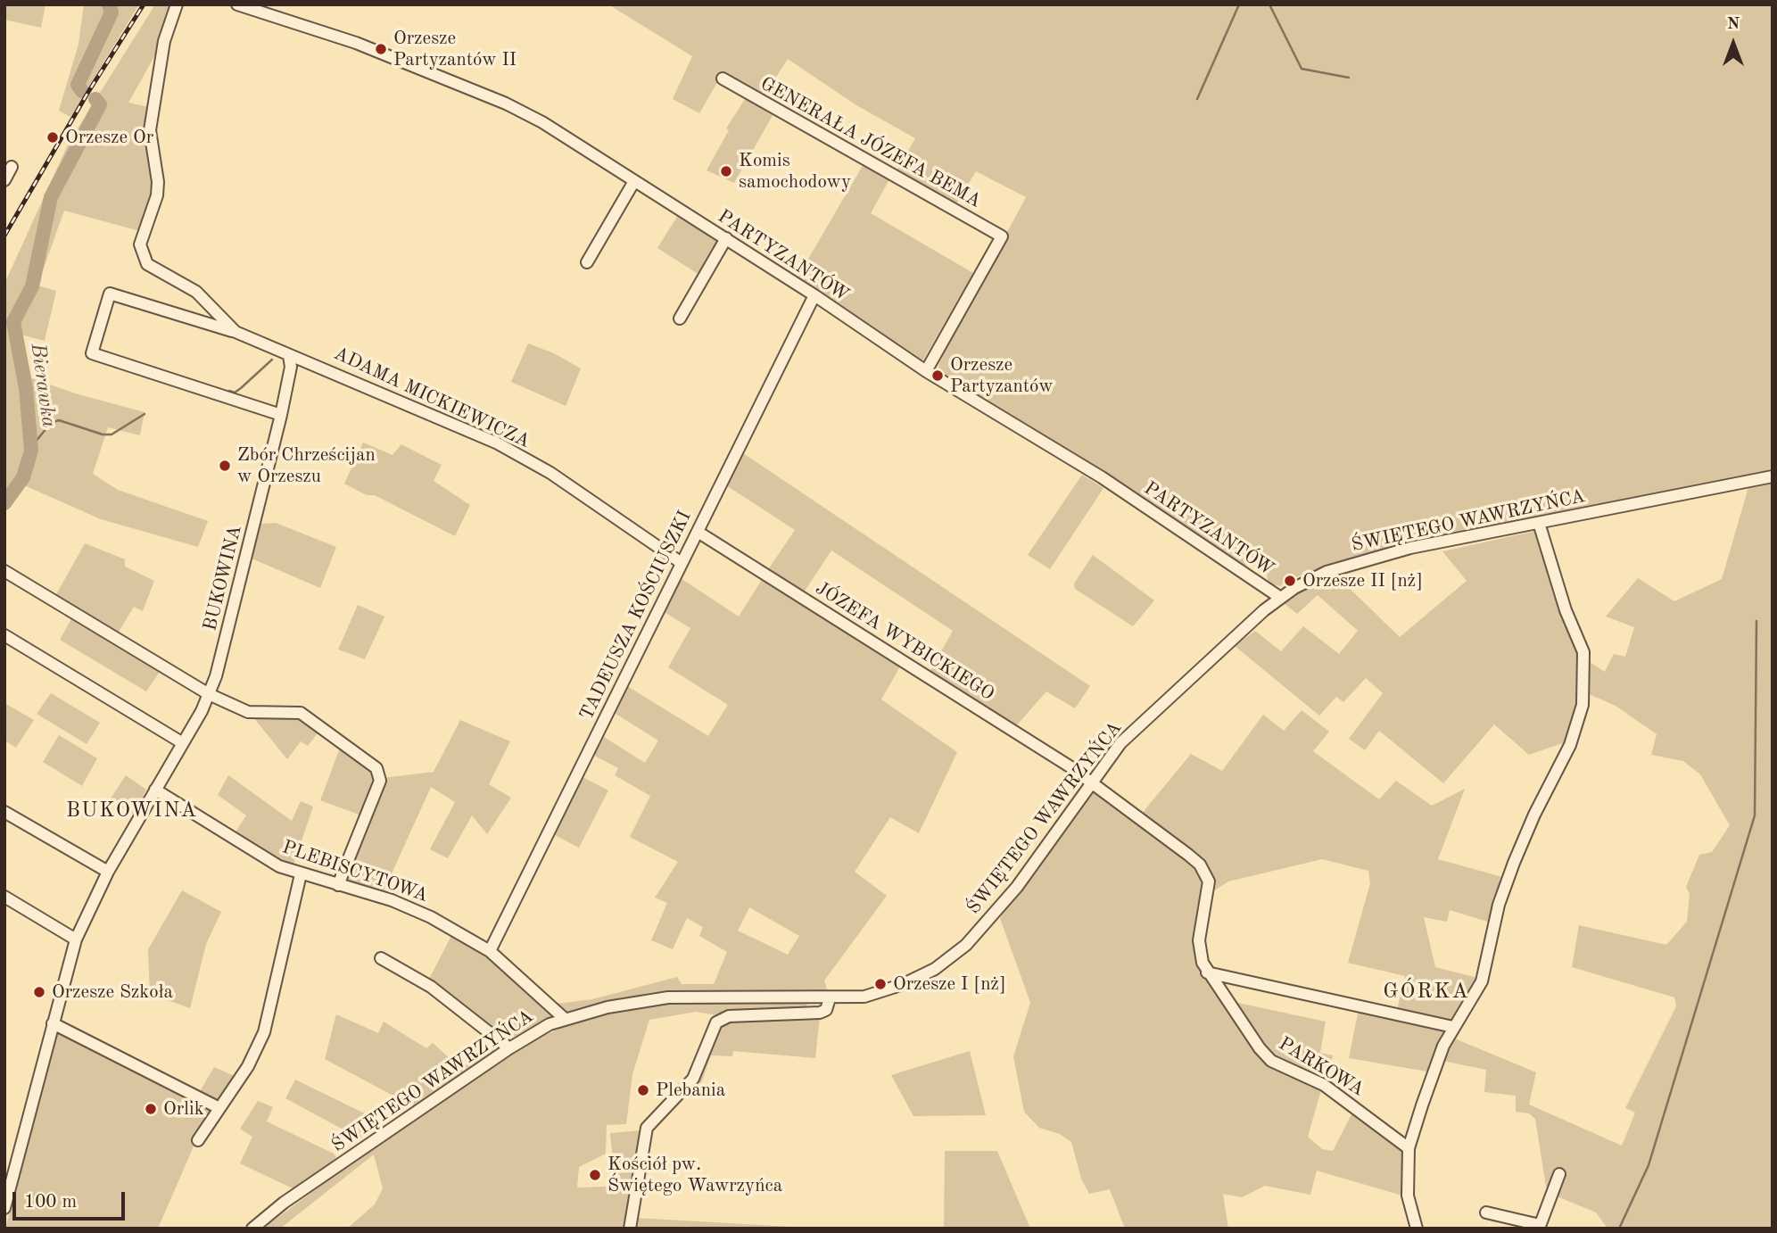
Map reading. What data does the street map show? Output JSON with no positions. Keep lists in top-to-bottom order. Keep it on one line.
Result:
{"streets":{"street":["GENERAŁA JÓZEFA BEMA","PARTYZANTÓW","ADAMA MICKIEWICZA","ŚWIĘTEGO WAWRZYŃCA","BUKOWINA","TADEUSZA KOŚCIUSZKI","JÓZEFA WYBICKIEGO","PLEBISCYTOWA","PARKOWA"]},"crossings":[["GENERAŁA JÓZEFA BEMA","PARTYZANTÓW"],["PARTYZANTÓW","ŚWIĘTEGO WAWRZYŃCA"],["PARTYZANTÓW","TADEUSZA KOŚCIUSZKI"],["ADAMA MICKIEWICZA","BUKOWINA"],["ADAMA MICKIEWICZA","TADEUSZA KOŚCIUSZKI"],["ŚWIĘTEGO WAWRZYŃCA","JÓZEFA WYBICKIEGO"],["ŚWIĘTEGO WAWRZYŃCA","PLEBISCYTOWA"],["ŚWIĘTEGO WAWRZYŃCA","PARKOWA"],["BUKOWINA","PLEBISCYTOWA"],["TADEUSZA KOŚCIUSZKI","JÓZEFA WYBICKIEGO"],["TADEUSZA KOŚCIUSZKI","PLEBISCYTOWA"],["JÓZEFA WYBICKIEGO","PARKOWA"]],"districts":["BUKOWINA","GÓRKA"],"water":["Bierawka"],"places":["Orzesze Partyzantów II","Orzesze Or","Komis samochodowy","Orzesze Partyzantów","Zbór Chrześcijan w Orzeszu","Orzesze II [nż]","Orzesze I [nż]","Orzesze Szkoła","Plebania","Orlik","Kościół pw. Świętego Wawrzyńca"],"scale_bar":"100 m","north":"top"}
